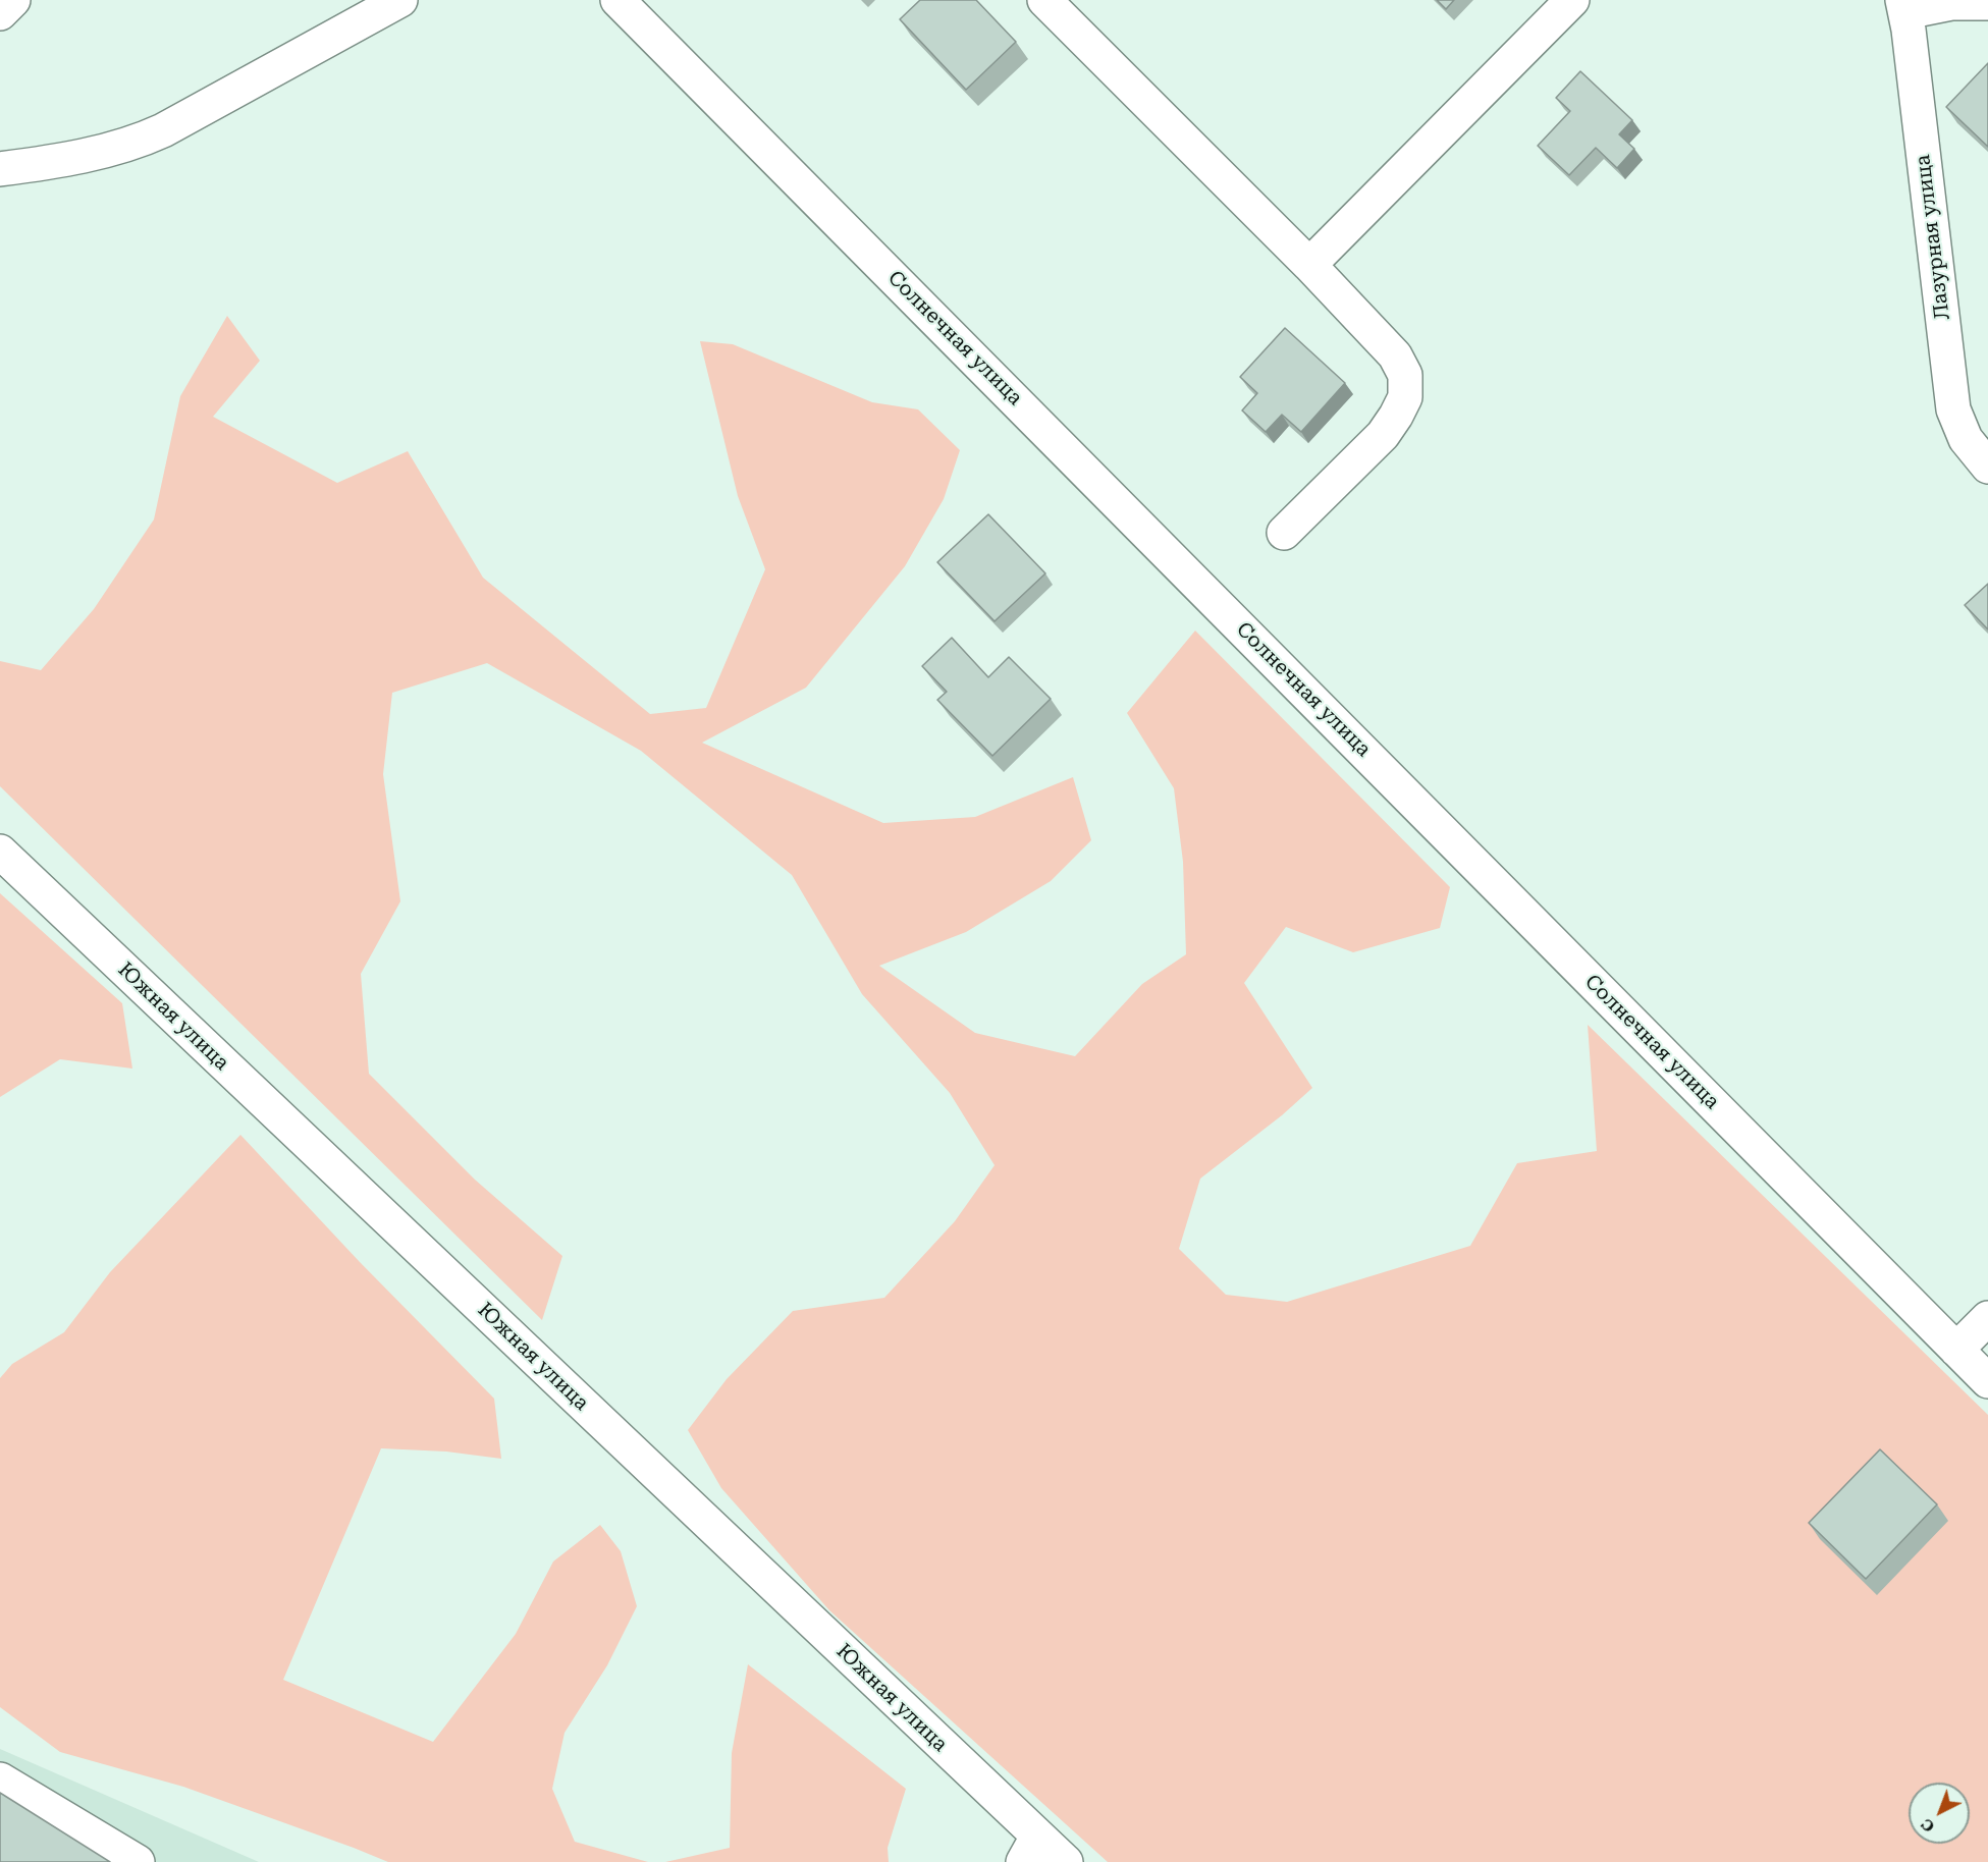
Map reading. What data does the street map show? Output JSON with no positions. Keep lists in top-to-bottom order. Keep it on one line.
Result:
{"streets":{"street":["Лазурная улица","Солнечная улица","Южная улица"]},"north":"bottom left"}
